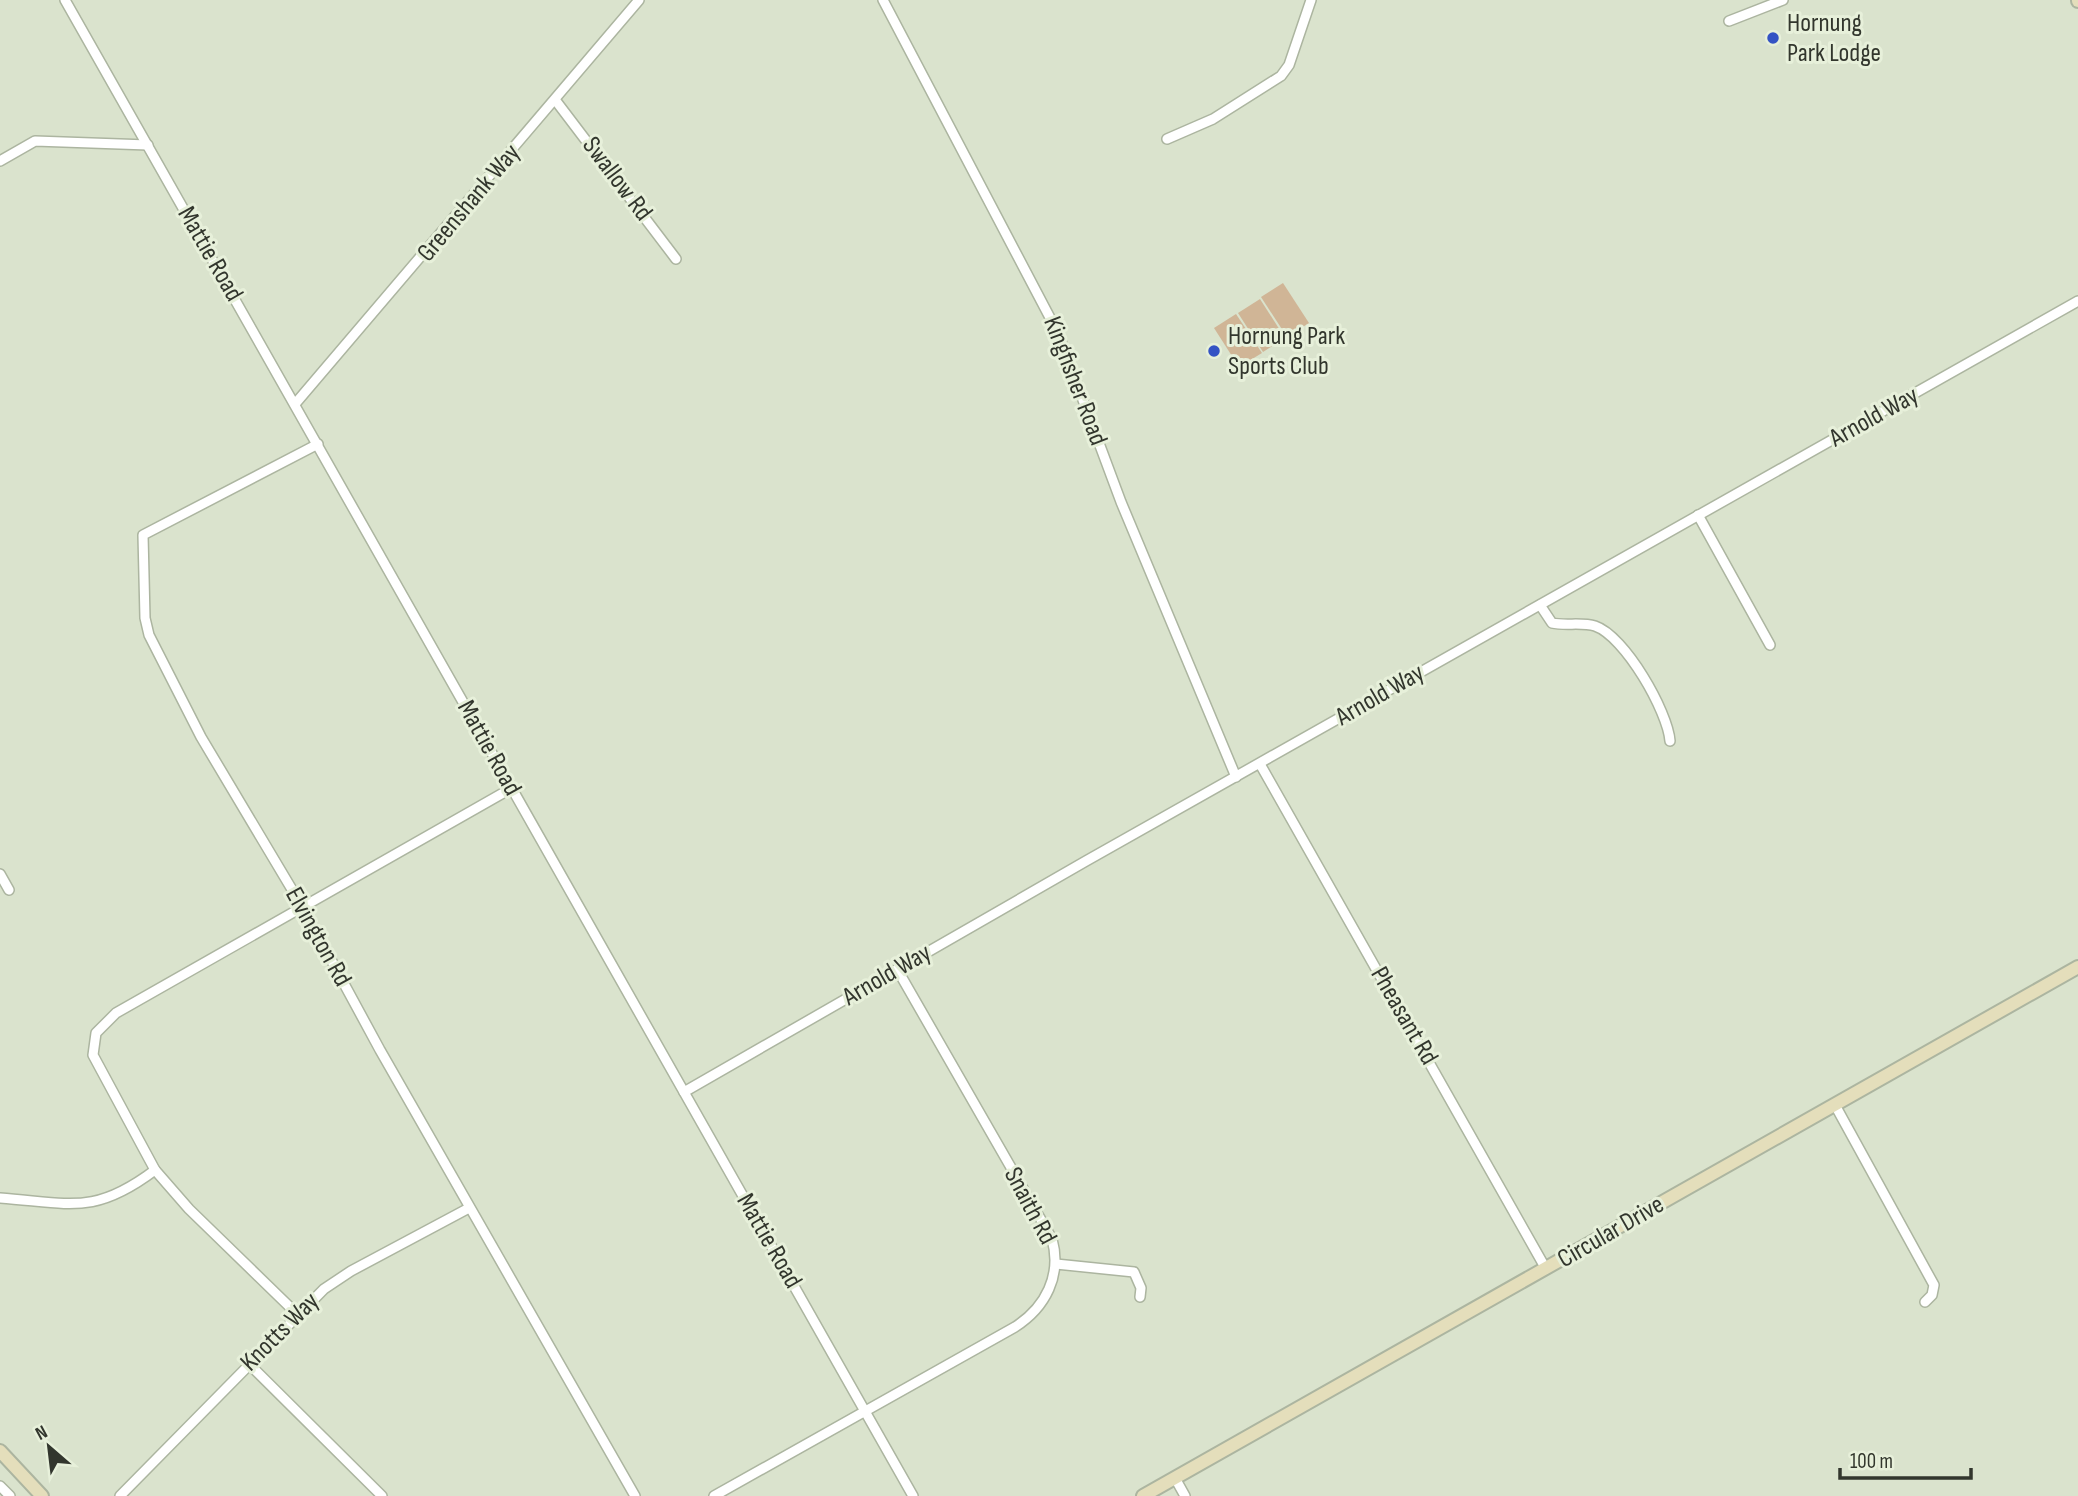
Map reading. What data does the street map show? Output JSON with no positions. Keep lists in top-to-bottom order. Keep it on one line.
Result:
{"streets":{"street":["Swallow Rd","Greenshank Way","Mattie Road","Kingfisher Road","Arnold Way","Elvington Rd","Pheasant Rd","Snaith Rd","Circular Drive","Knotts Way"]},"crossings":[["Swallow Rd","Greenshank Way"],["Greenshank Way","Mattie Road"],["Mattie Road","Arnold Way"],["Mattie Road","Elvington Rd"],["Mattie Road","Snaith Rd"],["Kingfisher Road","Arnold Way"],["Arnold Way","Pheasant Rd"],["Arnold Way","Snaith Rd"],["Elvington Rd","Knotts Way"],["Pheasant Rd","Circular Drive"]],"places":["Hornung Park Lodge","Hornung Park Sports Club"],"scale_bar":"100 m","north":"top left"}
